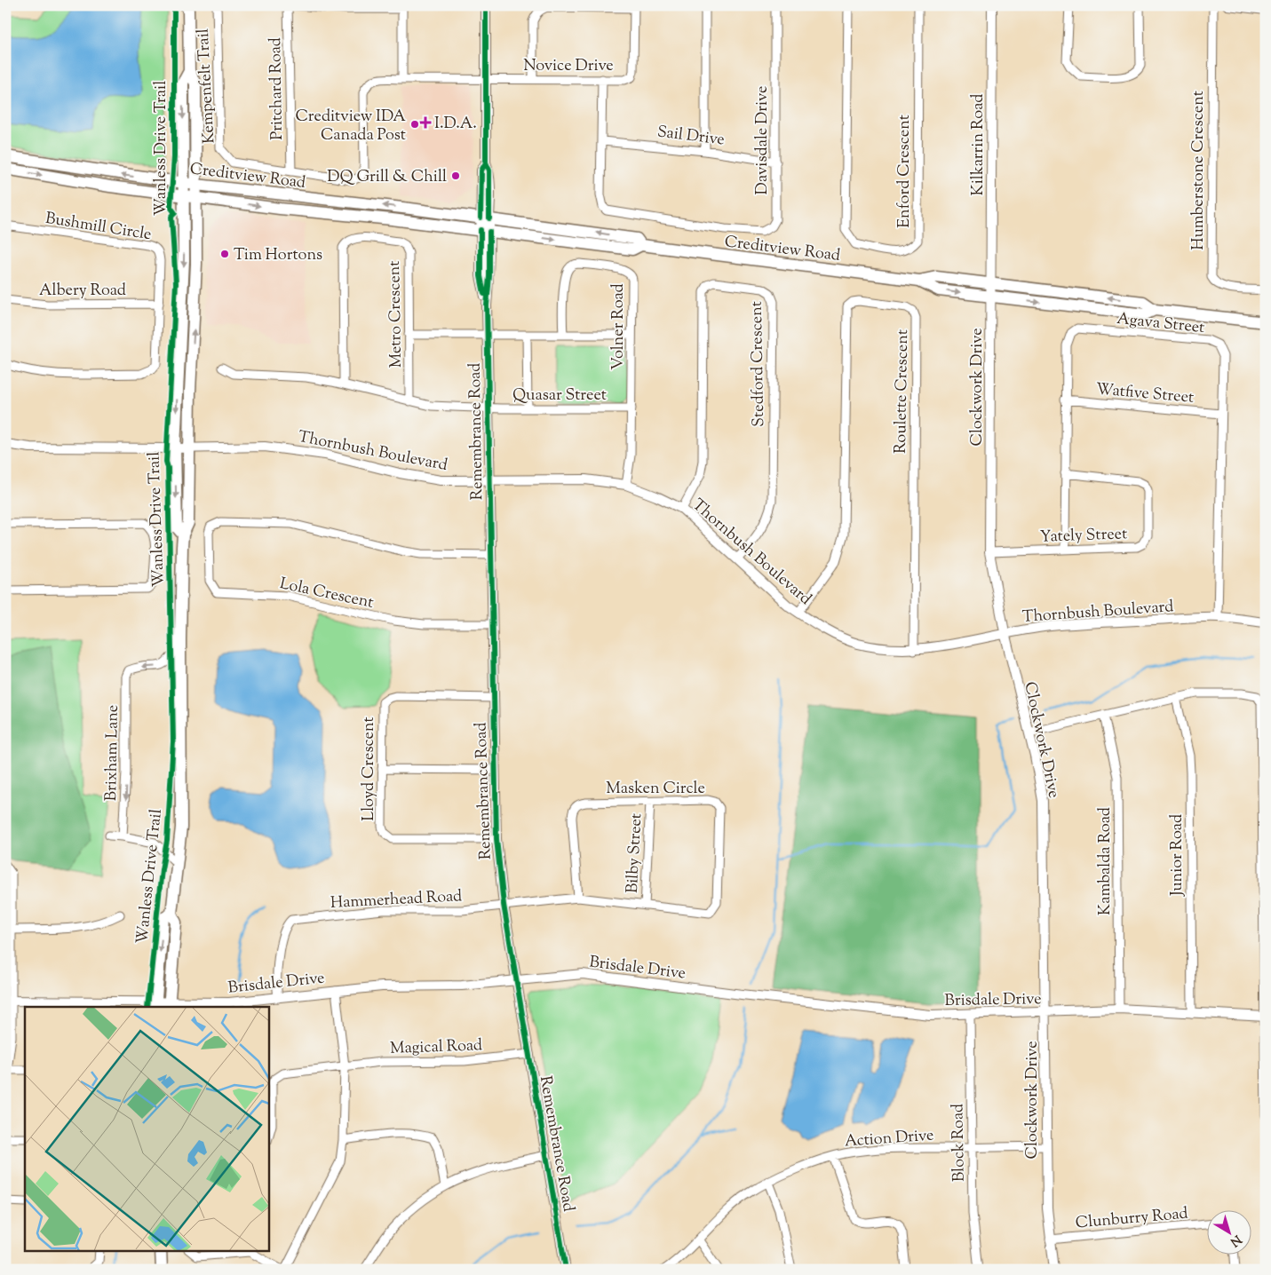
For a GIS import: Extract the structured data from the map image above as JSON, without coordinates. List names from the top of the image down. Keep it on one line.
{"streets":{"main road":["Creditview Road"],"street":["Novice Drive","Kempenfelt Trail","Pritchard Road","Sail Drive","Davisdale Drive","Kilkarrin Road","Humberstone Crescent","Enford Crescent","Bushmill Circle","Albery Road","Metro Crescent","Agava Street","Volner Road","Stedford Crescent","Clockwork Drive","Roulette Crescent","Watfive Street","Quasar Street","Remembrance Road","Thornbush Boulevard","Yately Street","Lola Crescent","Brixham Lane","Lloyd Crescent","Masken Circle","Bilby Street","Junior Road","Kambalda Road","Hammerhead Road","Brisdale Drive","Magical Road","Action Drive","Block Road","Clunburry Road"],"cycle path":["Wanless Drive Trail"]},"crossings":[["Novice Drive","Kempenfelt Trail"],["Novice Drive","Remembrance Road"],["Kempenfelt Trail","Pritchard Road"],["Kempenfelt Trail","Remembrance Road"],["Sail Drive","Davisdale Drive"],["Kilkarrin Road","Creditview Road"],["Kilkarrin Road","Clockwork Drive"],["Creditview Road","Clockwork Drive"],["Creditview Road","Remembrance Road"],["Bushmill Circle","Albery Road"],["Metro Crescent","Quasar Street"],["Agava Street","Watfive Street"],["Agava Street","Thornbush Boulevard"],["Agava Street","Yately Street"],["Volner Road","Quasar Street"],["Volner Road","Thornbush Boulevard"],["Stedford Crescent","Thornbush Boulevard"],["Clockwork Drive","Thornbush Boulevard"],["Clockwork Drive","Yately Street"],["Clockwork Drive","Brisdale Drive"],["Clockwork Drive","Action Drive"],["Clockwork Drive","Clunburry Road"],["Roulette Crescent","Thornbush Boulevard"],["Quasar Street","Remembrance Road"],["Remembrance Road","Thornbush Boulevard"],["Remembrance Road","Lola Crescent"],["Remembrance Road","Lloyd Crescent"],["Remembrance Road","Masken Circle"],["Remembrance Road","Hammerhead Road"],["Remembrance Road","Brisdale Drive"],["Remembrance Road","Magical Road"],["Masken Circle","Bilby Street"],["Masken Circle","Hammerhead Road"],["Junior Road","Brisdale Drive"],["Kambalda Road","Brisdale Drive"],["Hammerhead Road","Brisdale Drive"],["Brisdale Drive","Block Road"],["Action Drive","Block Road"]],"one_way":["Brixham Lane"],"places":{"health":["I.D.A."],"other":["Creditview IDA Canada Post","DQ Grill & Chill","Tim Hortons"]},"north":"bottom right"}
